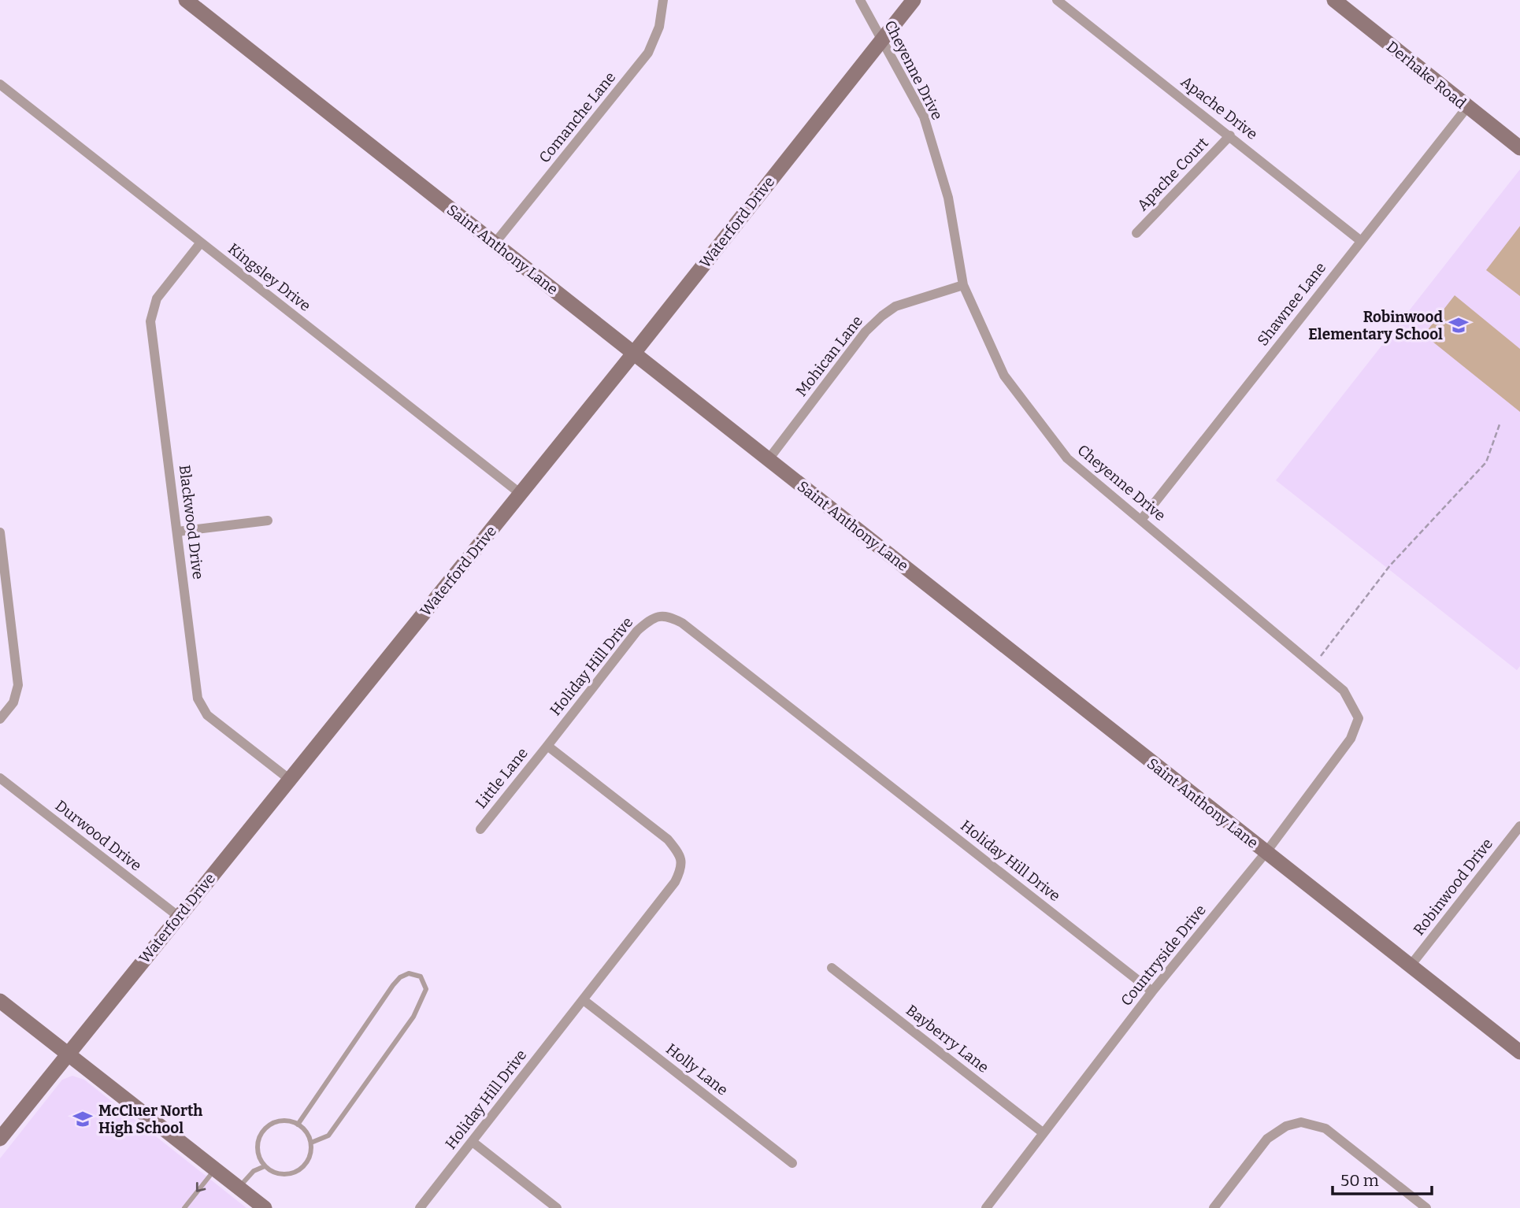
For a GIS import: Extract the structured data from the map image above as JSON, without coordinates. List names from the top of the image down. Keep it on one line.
{"streets":{"street":["Cheyenne Drive","Derhake Road","Apache Drive","Comanche Lane","Apache Court","Waterford Drive","Saint Anthony Lane","Kingsley Drive","Shawnee Lane","Mohican Lane","Blackwood Drive","Holiday Hill Drive","Little Lane","Durwood Drive","Robinwood Drive","Countryside Drive","Bayberry Lane","Holly Lane"]},"crossings":[["Cheyenne Drive","Waterford Drive"],["Cheyenne Drive","Shawnee Lane"],["Cheyenne Drive","Mohican Lane"],["Cheyenne Drive","Countryside Drive"],["Derhake Road","Shawnee Lane"],["Apache Drive","Apache Court"],["Apache Drive","Shawnee Lane"],["Comanche Lane","Saint Anthony Lane"],["Waterford Drive","Saint Anthony Lane"],["Waterford Drive","Kingsley Drive"],["Waterford Drive","Blackwood Drive"],["Waterford Drive","Durwood Drive"],["Saint Anthony Lane","Mohican Lane"],["Saint Anthony Lane","Robinwood Drive"],["Saint Anthony Lane","Countryside Drive"],["Kingsley Drive","Blackwood Drive"],["Holiday Hill Drive","Little Lane"],["Holiday Hill Drive","Countryside Drive"],["Holiday Hill Drive","Holly Lane"],["Countryside Drive","Bayberry Lane"]],"places":{"school or university":["Robinwood Elementary School","McCluer North High School"]},"scale_bar":"50 m"}
